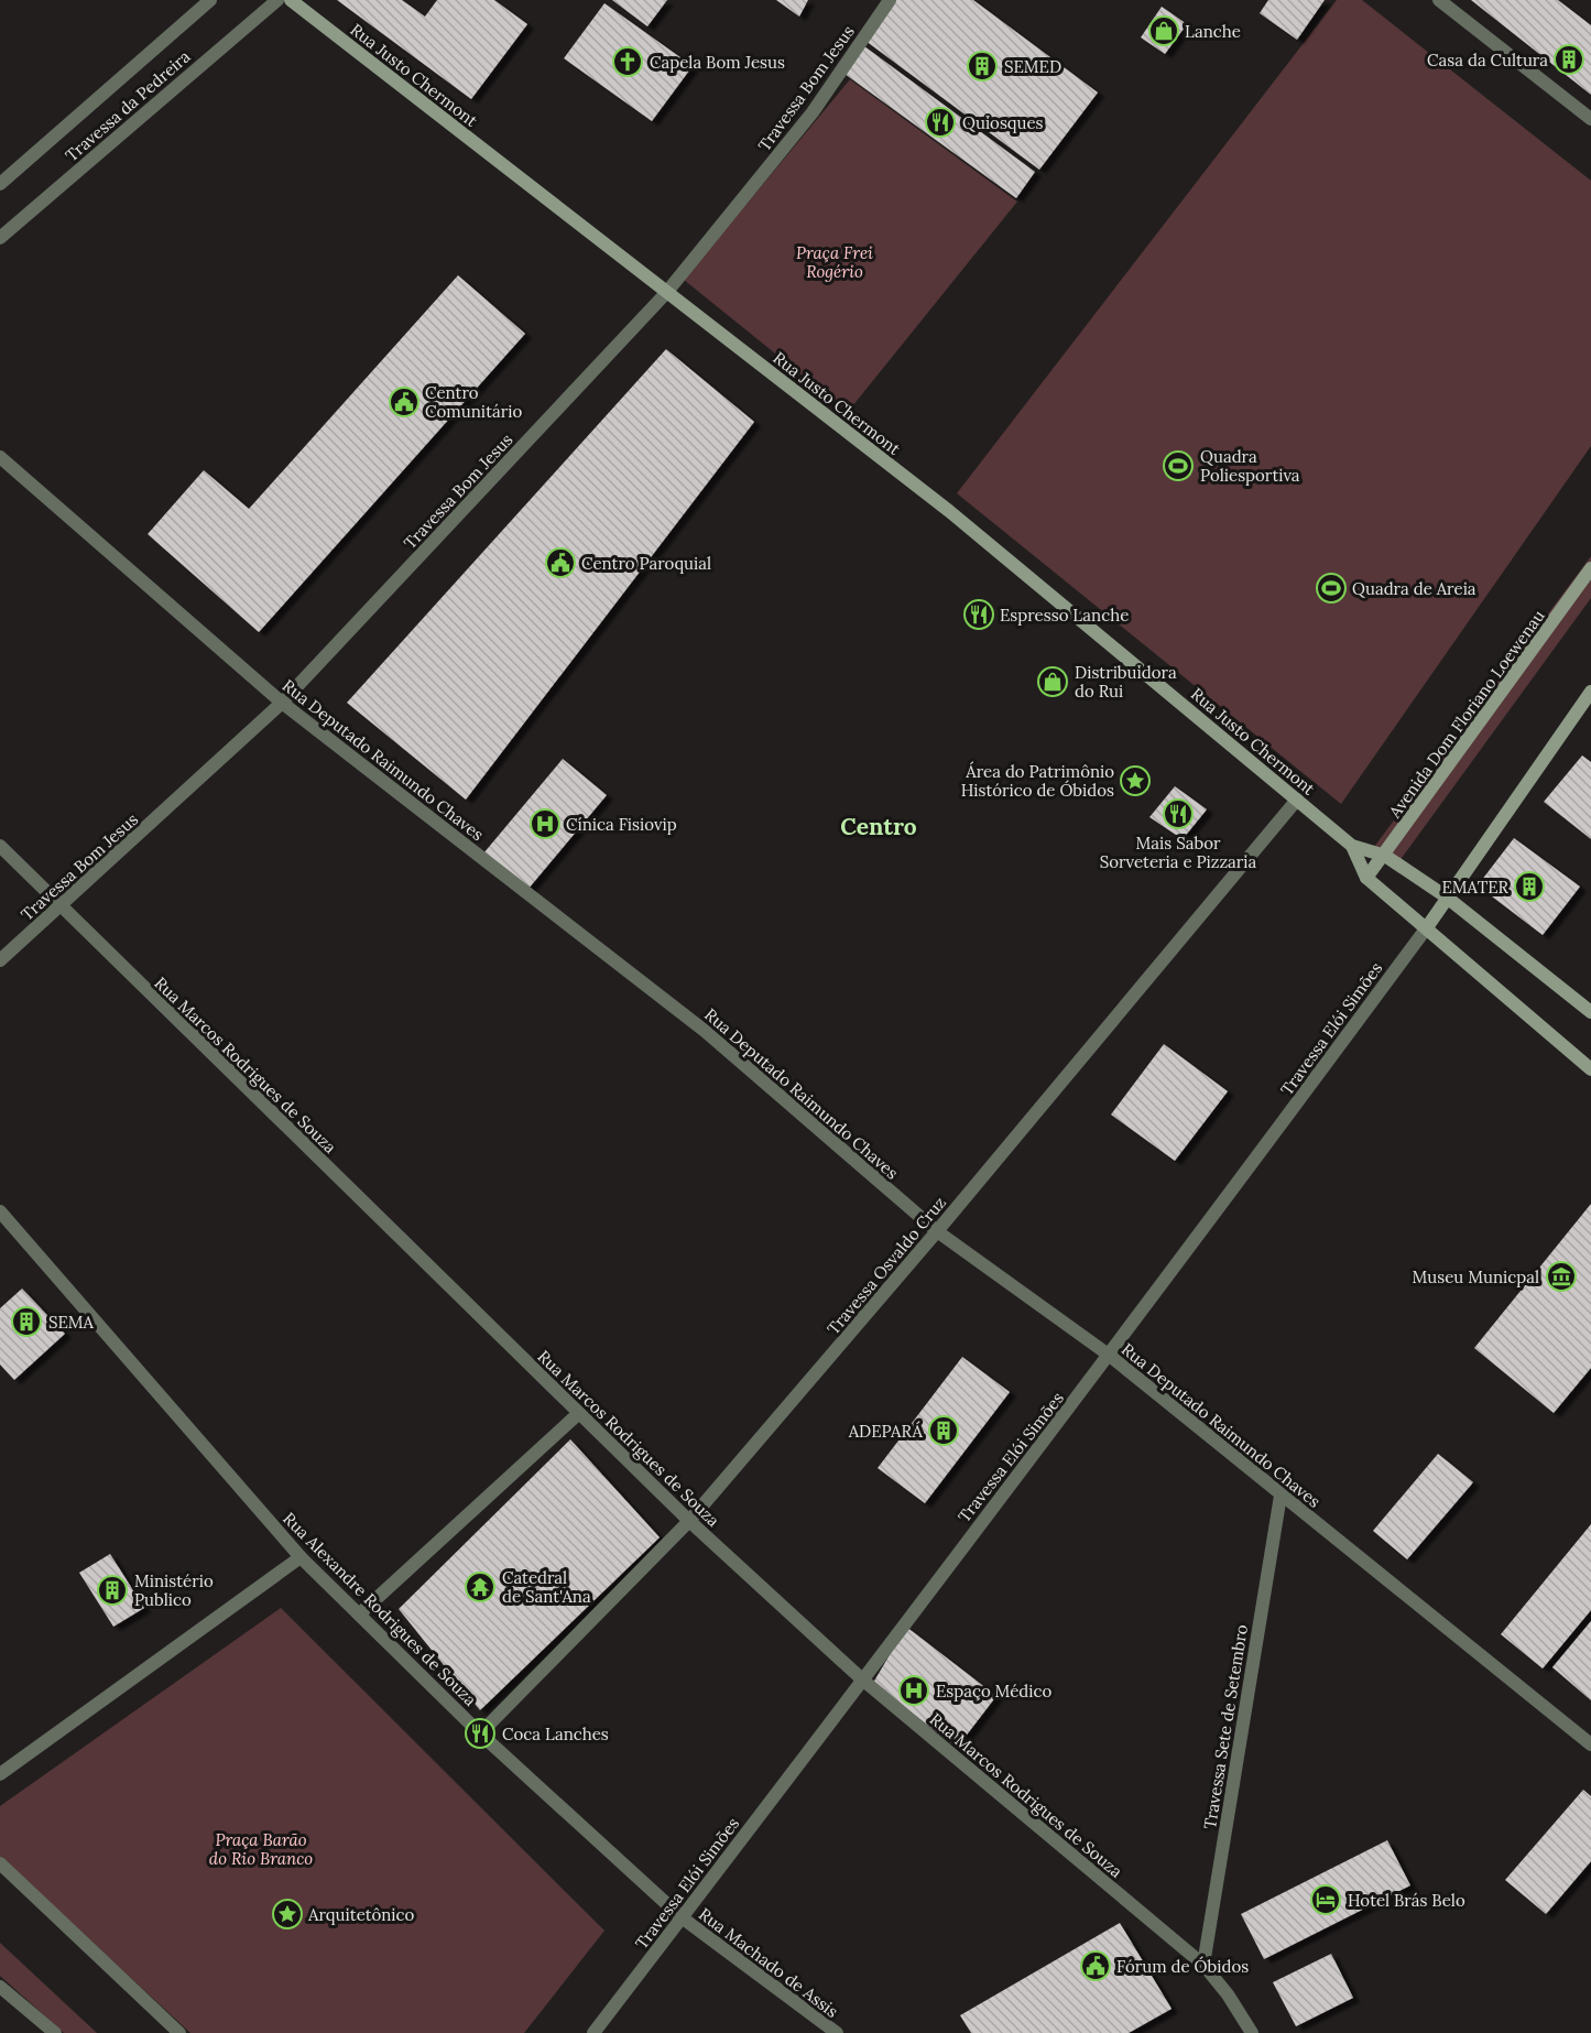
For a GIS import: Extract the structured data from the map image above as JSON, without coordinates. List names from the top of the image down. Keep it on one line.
{"streets":{"street":["Rua Justo Chermont","Travessa Bom Jesus","Travessa da Pedreira","Avenida Dom Floriano Loewenau","Rua Deputado Raimundo Chaves","Travessa Elói Simões","Rua Marcos Rodrigues de Souza","Travessa Osvaldo Cruz","Rua Alexandre Rodrigues de Souza","Travessa Sete de Setembro","Rua Machado de Assis"]},"crossings":[["Rua Justo Chermont","Travessa Bom Jesus"],["Rua Justo Chermont","Avenida Dom Floriano Loewenau"],["Rua Justo Chermont","Travessa Elói Simões"],["Rua Justo Chermont","Travessa Osvaldo Cruz"],["Travessa Bom Jesus","Rua Deputado Raimundo Chaves"],["Travessa Bom Jesus","Rua Marcos Rodrigues de Souza"],["Rua Deputado Raimundo Chaves","Travessa Elói Simões"],["Rua Deputado Raimundo Chaves","Travessa Osvaldo Cruz"],["Rua Deputado Raimundo Chaves","Travessa Sete de Setembro"],["Travessa Elói Simões","Rua Marcos Rodrigues de Souza"],["Travessa Elói Simões","Rua Alexandre Rodrigues de Souza"],["Travessa Elói Simões","Rua Machado de Assis"],["Rua Marcos Rodrigues de Souza","Travessa Osvaldo Cruz"],["Rua Marcos Rodrigues de Souza","Travessa Sete de Setembro"],["Travessa Osvaldo Cruz","Rua Alexandre Rodrigues de Souza"],["Rua Alexandre Rodrigues de Souza","Rua Machado de Assis"]],"districts":["Centro"],"parks":["Praça Frei Rogério","Praça Barão do Rio Branco"],"places":{"shop":["Lanche","Distribuidora do Rui"],"building":["Casa da Cultura","SEMED","EMATER","SEMA","ADEPARÁ","Ministério Publico"],"church":["Capela Bom Jesus"],"restaurant":["Quiosques","Espresso Lanche","Mais Sabor Sorveteria e Pizzaria","Coca Lanches"],"public building":["Centro Comunitário","Centro Paroquial","Fórum de Óbidos"],"sports":["Quadra Poliesportiva","Quadra de Areia"],"place":["Área do Patrimônio Histórico de Óbidos","Arquitetônico"],"hospital":["Cínica Fisiovip","Espaço Médico"],"museum":["Museu Municpal"],"temple":["Catedral de Sant'Ana"],"hotel":["Hotel Brás Belo"]}}
